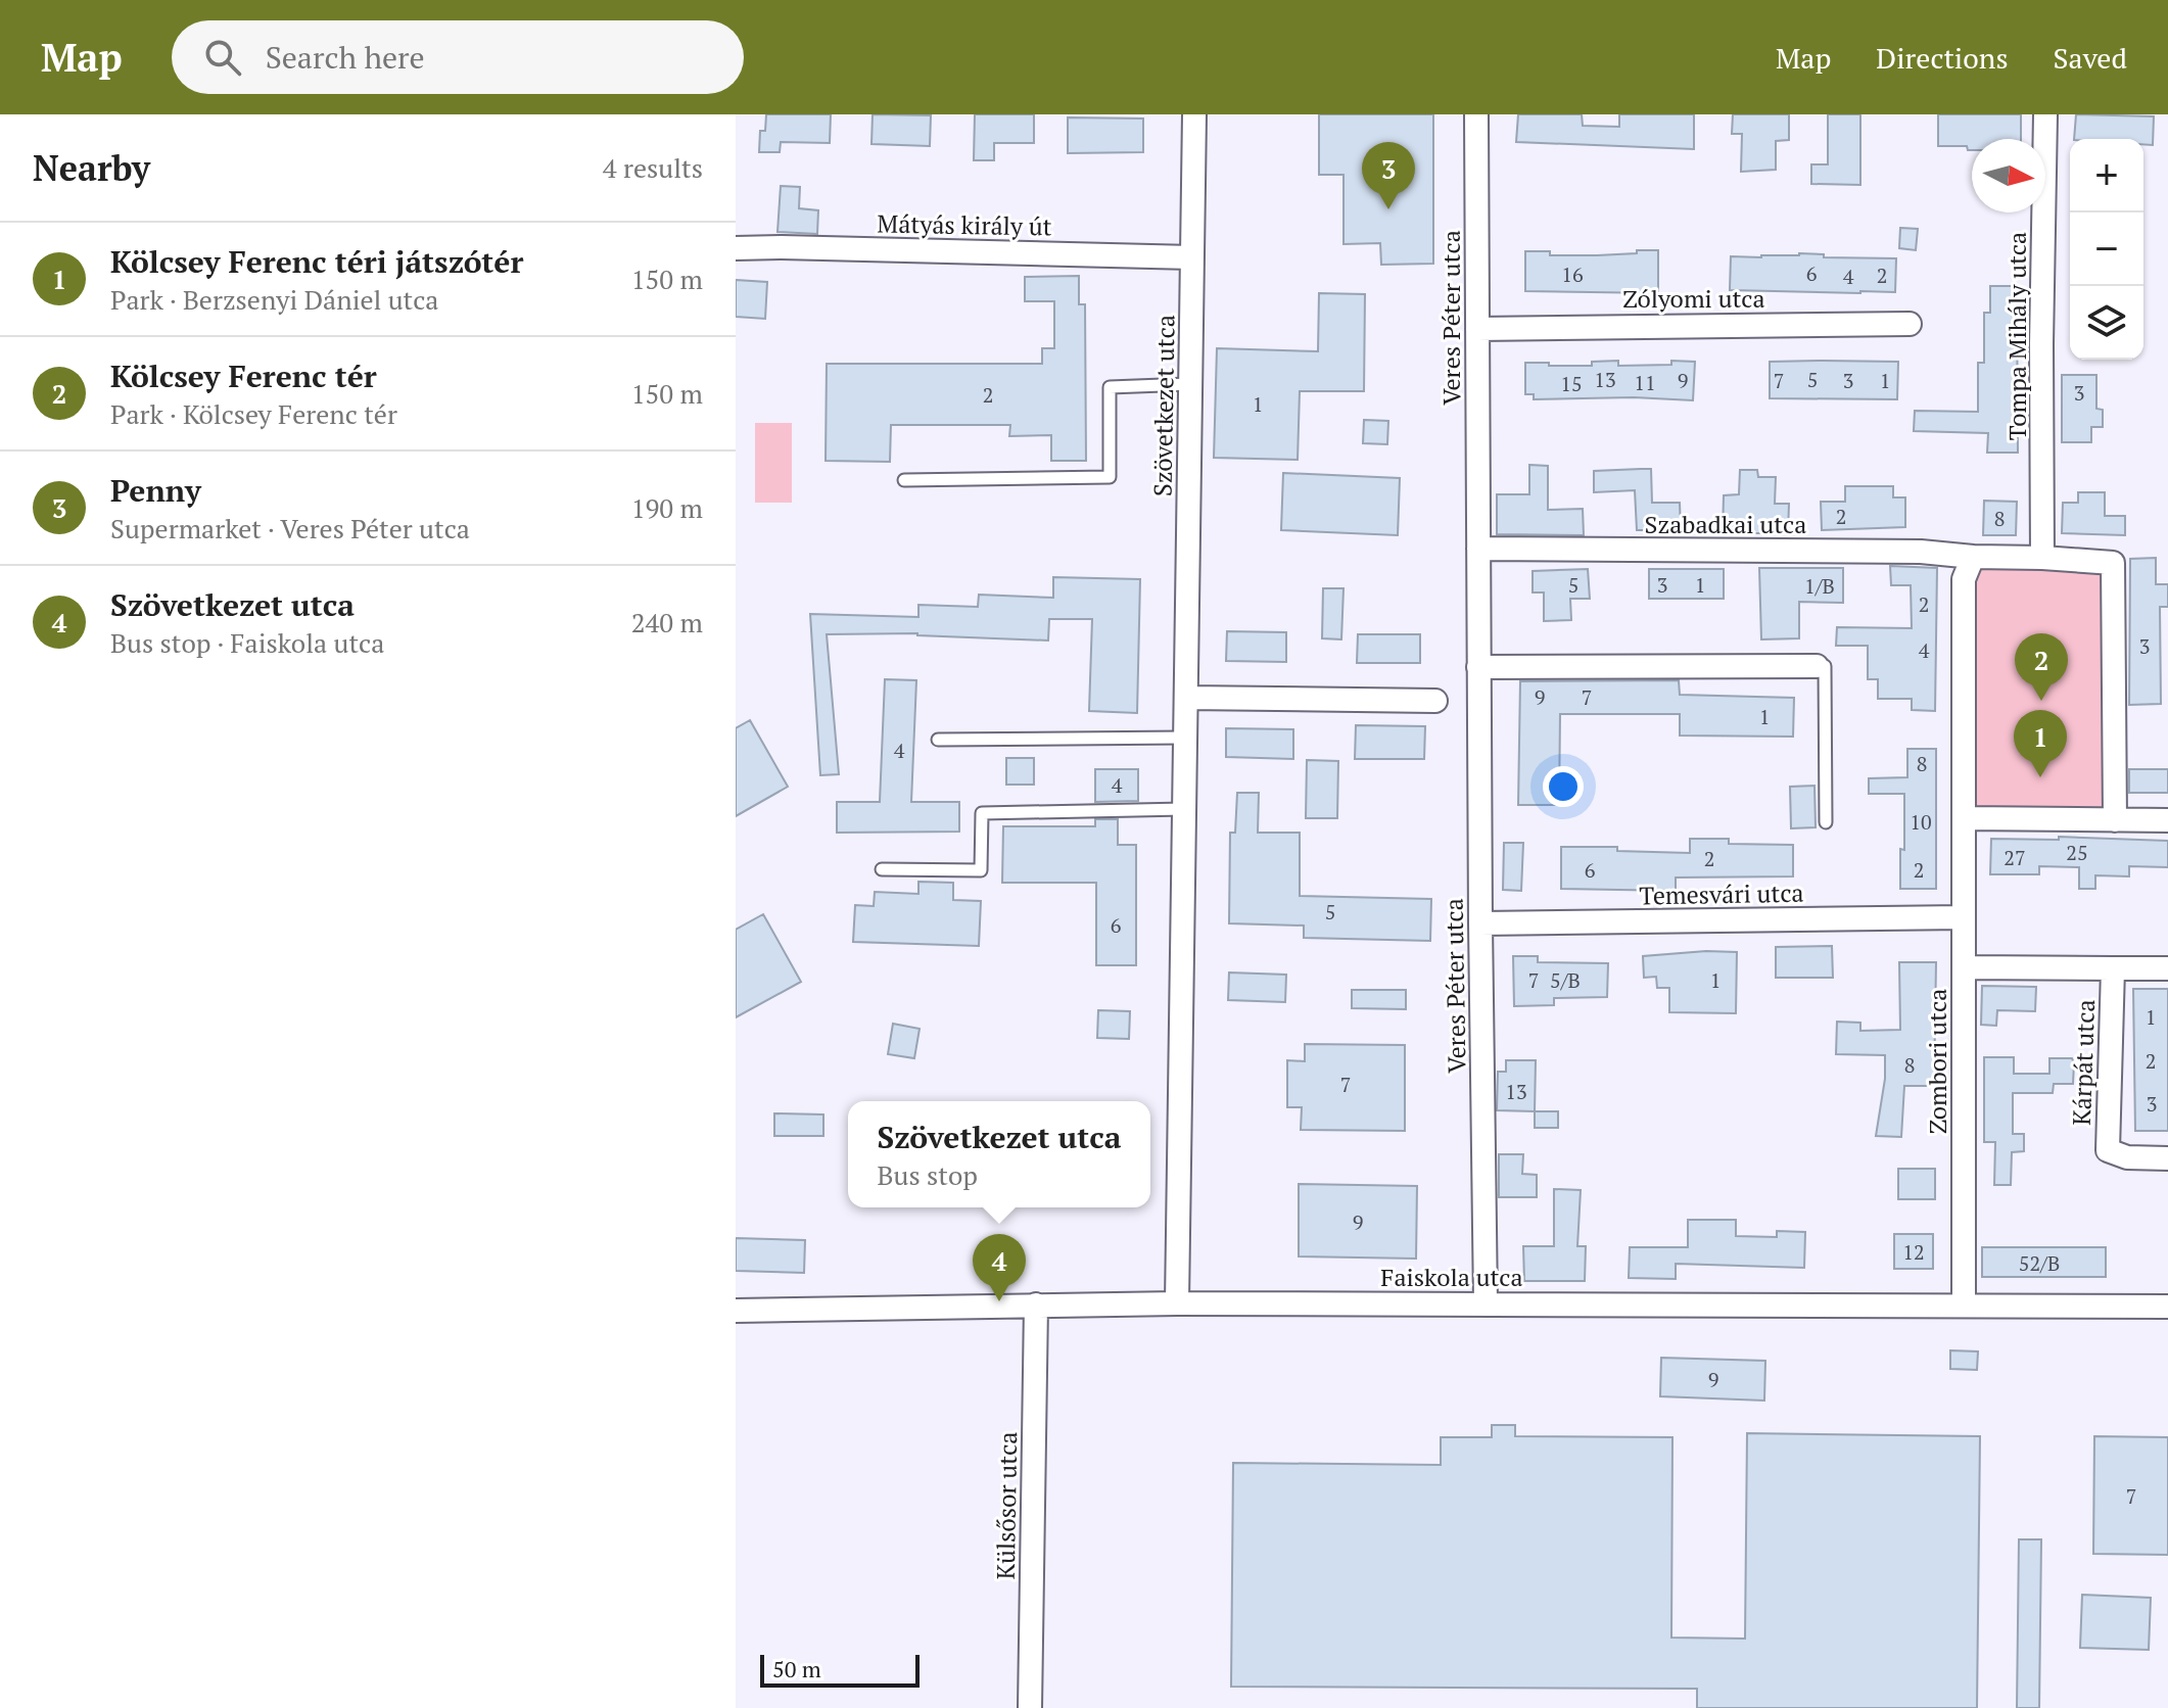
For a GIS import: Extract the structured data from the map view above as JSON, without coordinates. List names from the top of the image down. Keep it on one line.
{"streets":{"street":["Mátyás király út","Zólyomi utca","Veres Péter utca","Tompa Mihály utca","Szövetkezet utca","Szabadkai utca","Temesvári utca","Zombori utca","Kárpát utca","Faiskola utca","Külsősor utca"]},"crossings":[["Mátyás király út","Szövetkezet utca"],["Zólyomi utca","Veres Péter utca"],["Veres Péter utca","Szabadkai utca"],["Veres Péter utca","Temesvári utca"],["Veres Péter utca","Faiskola utca"],["Tompa Mihály utca","Szabadkai utca"],["Szövetkezet utca","Faiskola utca"],["Szabadkai utca","Zombori utca"],["Temesvári utca","Zombori utca"],["Zombori utca","Faiskola utca"],["Faiskola utca","Külsősor utca"]],"house_numbers":["6","16","2","4","13","5","9","7","3","1","11","15","3","2","1","2","8","5","3","1","1/B","2","3","4","9","7","1","4","8","4","10","25","27","2","6","2","5","6","7","5/B","1","1","2","8","7","13","3","9","12","52/B","9","7"],"scale_bar":"50 m","north":"right","page":{"header":"Map","search":"Search here","nav":["Map","Directions","Saved"],"heading":["Nearby","4 results"],"map_buttons":["+","−"],"pins":["3","2","1","4"],"list":[{"mark":"1","name":"Kölcsey Ferenc téri játszótér","note":"Park · Berzsenyi Dániel utca","value":"150 m"},{"mark":"2","name":"Kölcsey Ferenc tér","note":"Park · Kölcsey Ferenc tér","value":"150 m"},{"mark":"3","name":"Penny","note":"Supermarket · Veres Péter utca","value":"190 m"},{"mark":"4","name":"Szövetkezet utca","note":"Bus stop · Faiskola utca","value":"240 m"}],"popup":["Szövetkezet utca","Bus stop"],"scale":"50 m"}}
